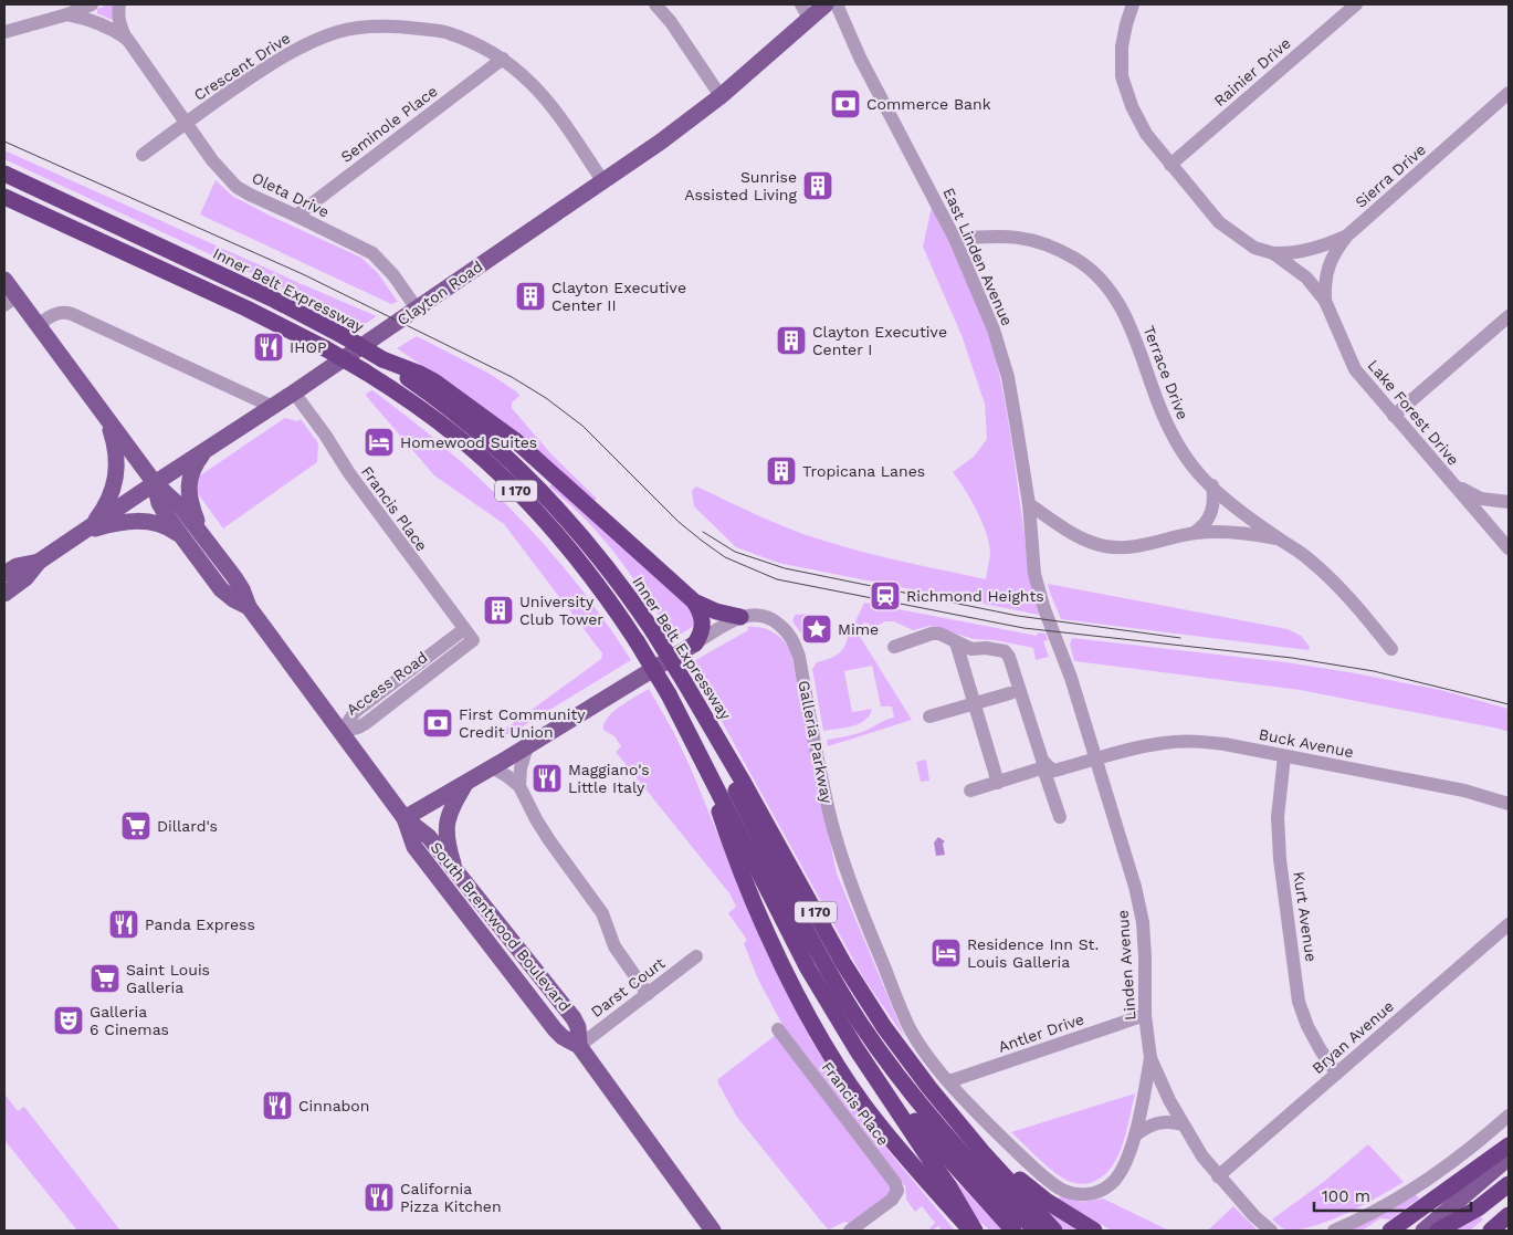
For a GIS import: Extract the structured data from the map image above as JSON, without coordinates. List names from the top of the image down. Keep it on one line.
{"streets":{"highway":["Inner Belt Expressway","I 170"],"main road":["Clayton Road","Galleria Parkway","South Brentwood Boulevard"],"street":["Crescent Drive","Rainier Drive","Seminole Place","Sierra Drive","Oleta Drive","East Linden Avenue","Terrace Drive","Lake Forest Drive","Francis Place","Access Road","Buck Avenue","Kurt Avenue","Linden Avenue","Darst Court","Antler Drive","Bryan Avenue"]},"crossings":[["Crescent Drive","Seminole Place"],["Crescent Drive","Oleta Drive"],["Crescent Drive","Clayton Road"],["Rainier Drive","Lake Forest Drive"],["Seminole Place","Oleta Drive"],["Sierra Drive","Lake Forest Drive"],["Oleta Drive","Clayton Road"],["East Linden Avenue","Terrace Drive"],["East Linden Avenue","Linden Avenue"],["Clayton Road","Francis Place"],["Clayton Road","South Brentwood Boulevard"],["Francis Place","Access Road"],["Access Road","South Brentwood Boulevard"],["Galleria Parkway","South Brentwood Boulevard"],["Galleria Parkway","Antler Drive"],["Buck Avenue","Kurt Avenue"],["Buck Avenue","Linden Avenue"],["Kurt Avenue","Bryan Avenue"],["South Brentwood Boulevard","Darst Court"],["Linden Avenue","Antler Drive"],["Linden Avenue","Bryan Avenue"]],"places":{"bank":["Commerce Bank","First Community Credit Union"],"building":["Sunrise Assisted Living","Clayton Executive Center II","Clayton Executive Center I","Tropicana Lanes","University Club Tower"],"restaurant":["IHOP","Maggiano's Little Italy","Panda Express","Cinnabon","California Pizza Kitchen"],"hotel":["Homewood Suites","Residence Inn St. Louis Galleria"],"station":["Richmond Heights"],"place":["Mime"],"supermarket":["Dillard's","Saint Louis Galleria"],"theatre":["Galleria 6 Cinemas"]},"scale_bar":"100 m"}
